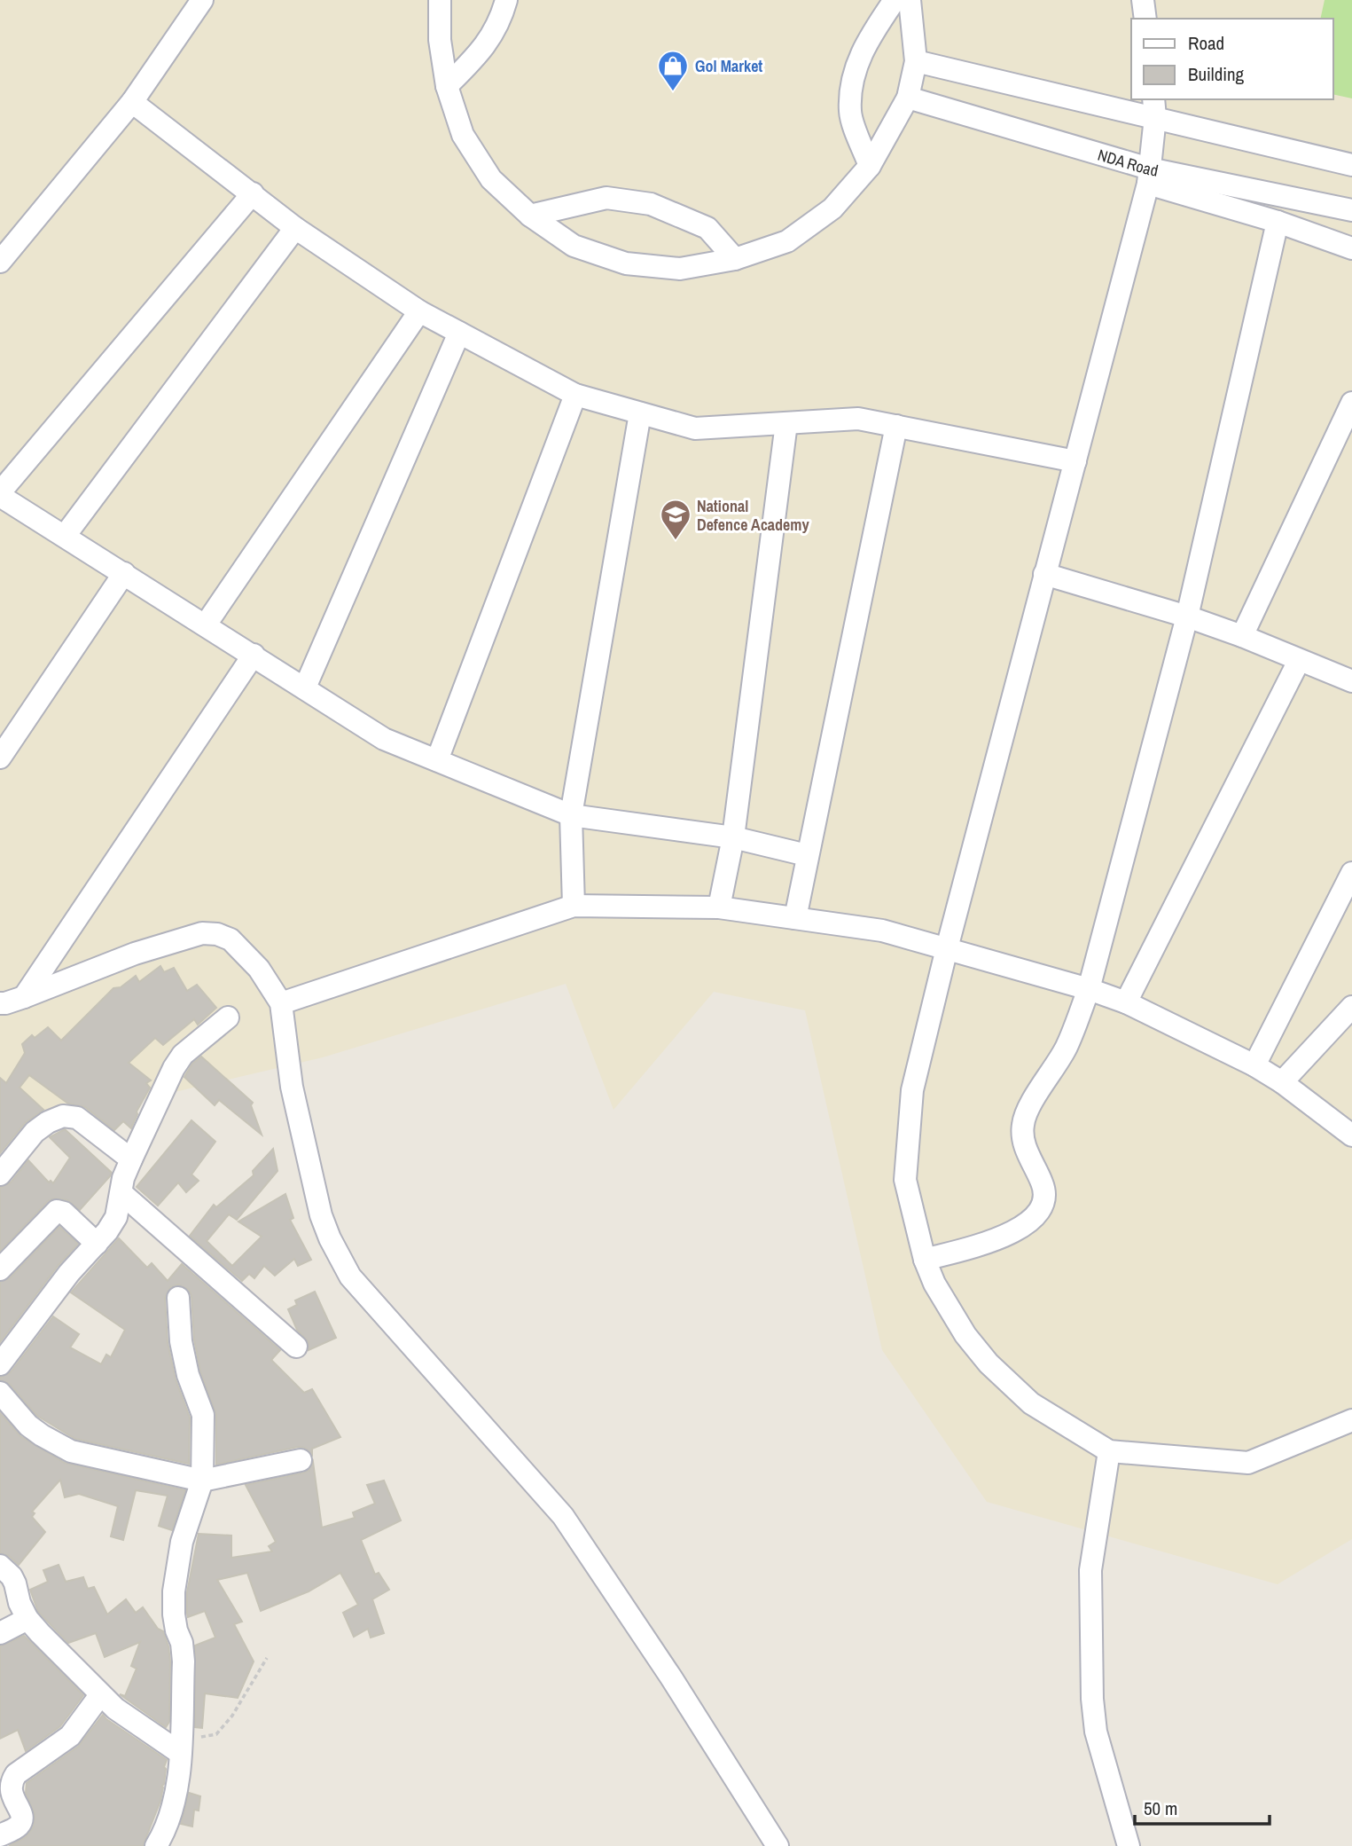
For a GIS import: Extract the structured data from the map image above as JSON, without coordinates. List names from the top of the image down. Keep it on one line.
{"streets":{"street":["NDA Road"]},"places":{"shop":["Gol Market"],"school or university":["National Defence Academy"]},"legend":["Road","Building"],"scale_bar":"50 m"}
